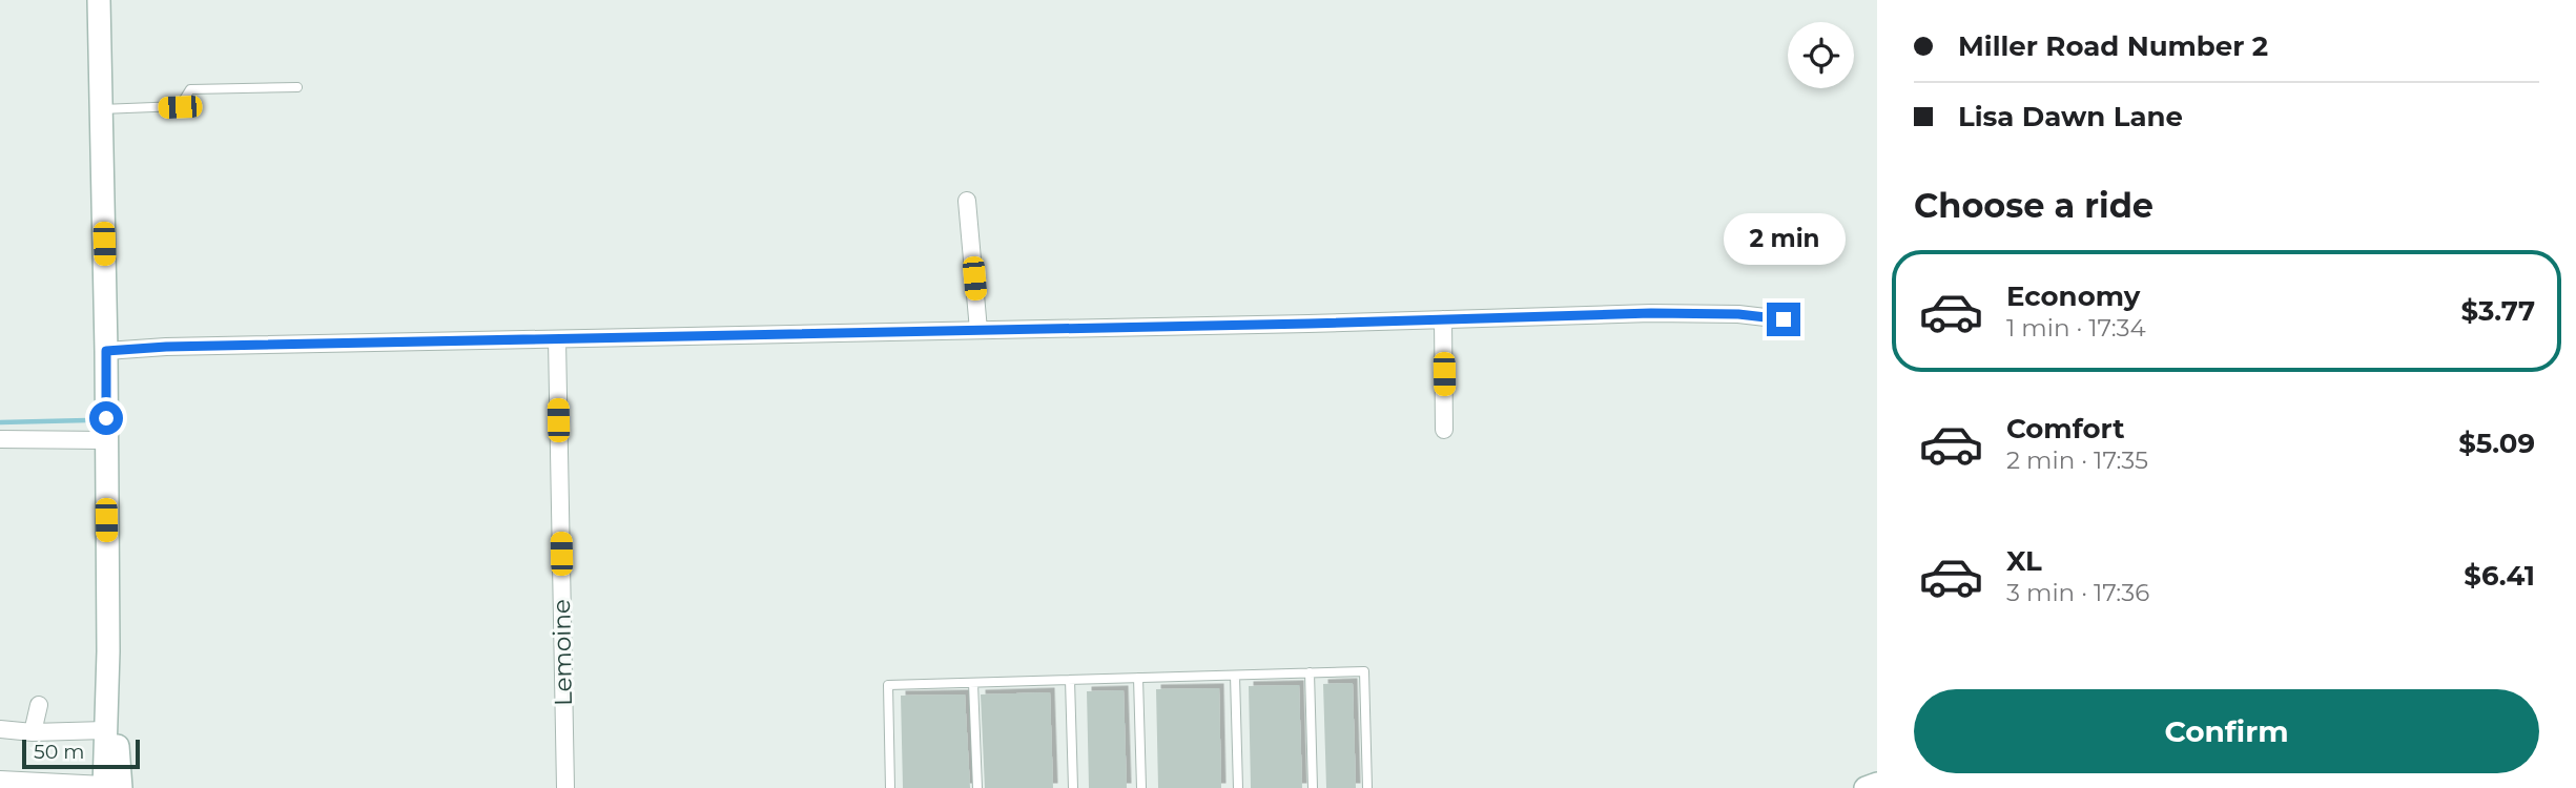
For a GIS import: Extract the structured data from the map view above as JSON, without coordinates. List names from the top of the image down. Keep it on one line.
{"streets":{"street":["Lemoine"]},"scale_bar":"50 m","page":{"banner":["Miller Road Number 2","Lisa Dawn Lane"],"heading":"Choose a ride","bubble":"2 min","list":[{"name":"Economy","note":"1 min · 17:34","value":"$3.77"},{"name":"Comfort","note":"2 min · 17:35","value":"$5.09"},{"name":"XL","note":"3 min · 17:36","value":"$6.41"}],"buttons":"Confirm","scale":"50 m"}}
